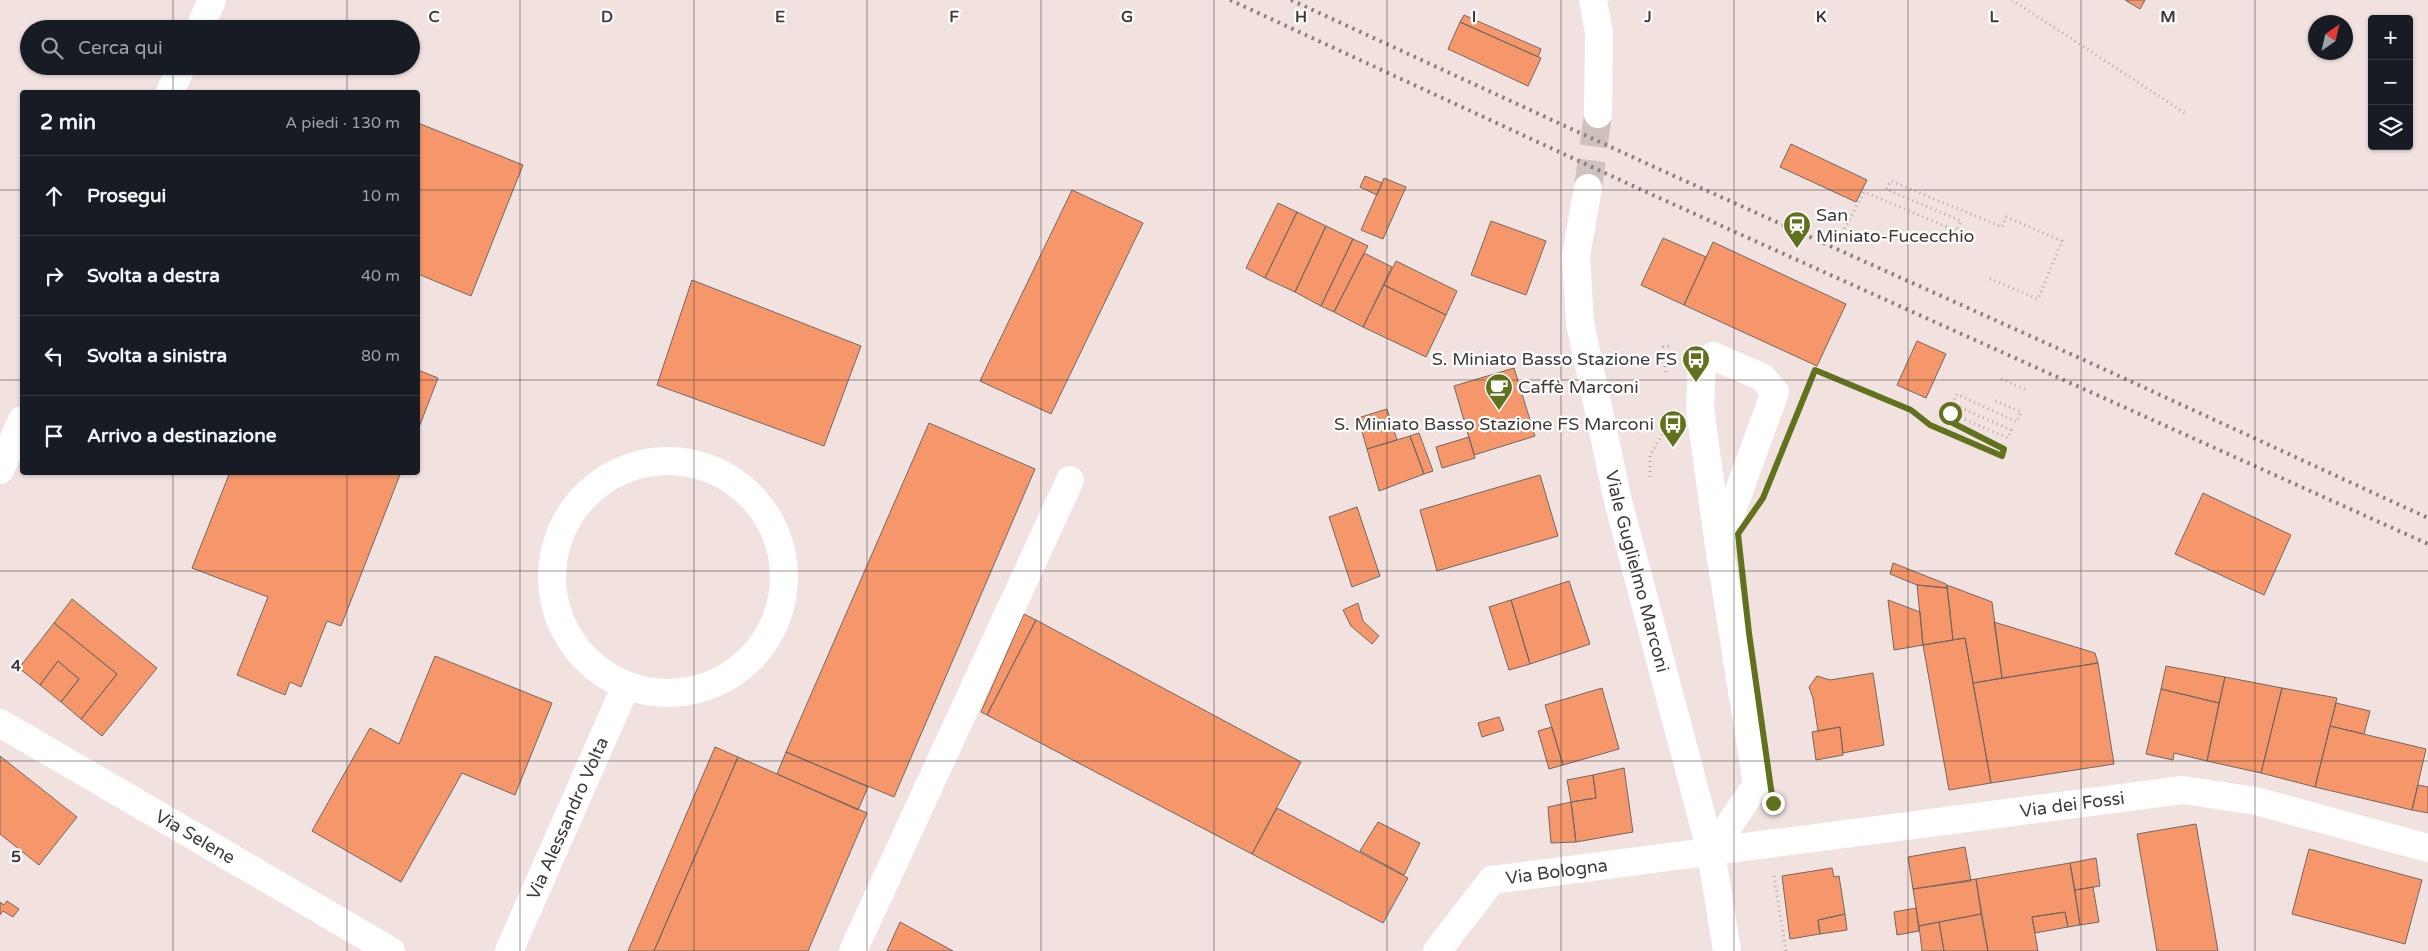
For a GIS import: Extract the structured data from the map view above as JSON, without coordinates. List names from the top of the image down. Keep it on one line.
{"streets":{"street":["Viale Guglielmo Marconi","Via dei Fossi","Via Alessandro Volta","Via Selene","Via Bologna"]},"crossings":[["Viale Guglielmo Marconi","Via dei Fossi"],["Viale Guglielmo Marconi","Via Bologna"],["Via dei Fossi","Via Bologna"]],"places":{"station":["San Miniato-Fucecchio"],"bus stop":["S. Miniato Basso Stazione FS","S. Miniato Basso Stazione FS Marconi"],"cafe":["Caffè Marconi"]},"north":"top right","page":{"map_buttons":["+","−"],"search":"Cerca qui","heading":["2 min","A piedi · 130 m"],"list":[["Prosegui","10 m"],["Svolta a destra","40 m"],["Svolta a sinistra","80 m"],"Arrivo a destinazione"]},"grid":{"columns":["C","D","E","F","G","H","I","J","K","L","M"],"rows":["4","5"]}}
